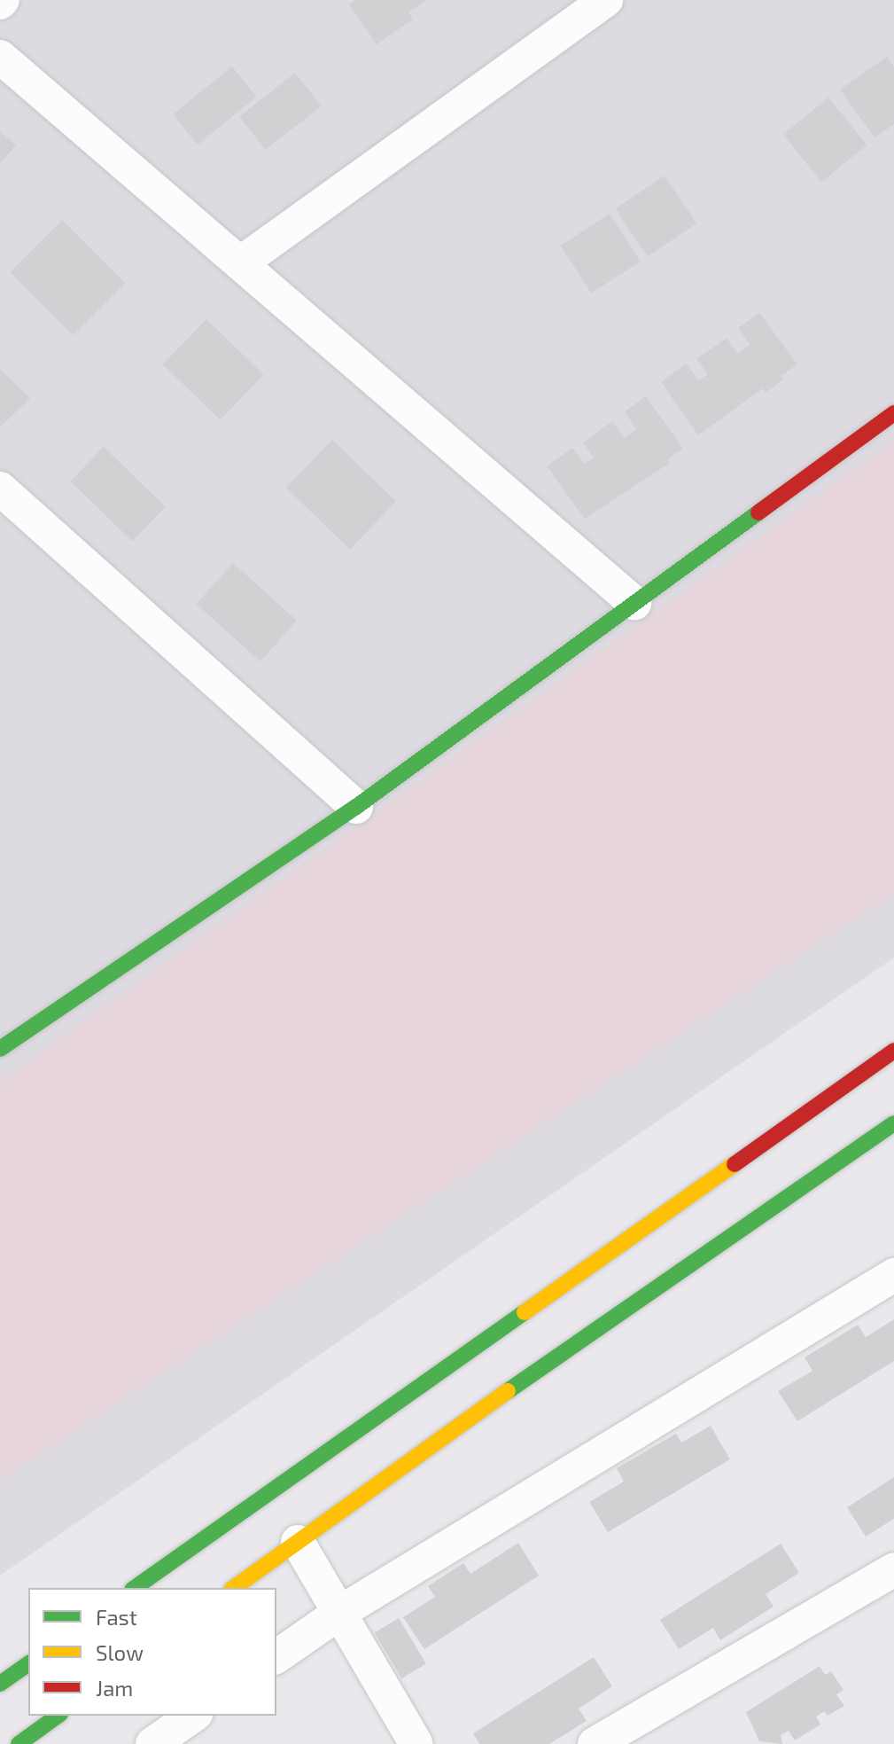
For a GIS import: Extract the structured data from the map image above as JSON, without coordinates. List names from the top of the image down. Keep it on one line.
{"legend":["Fast","Slow","Jam"]}
